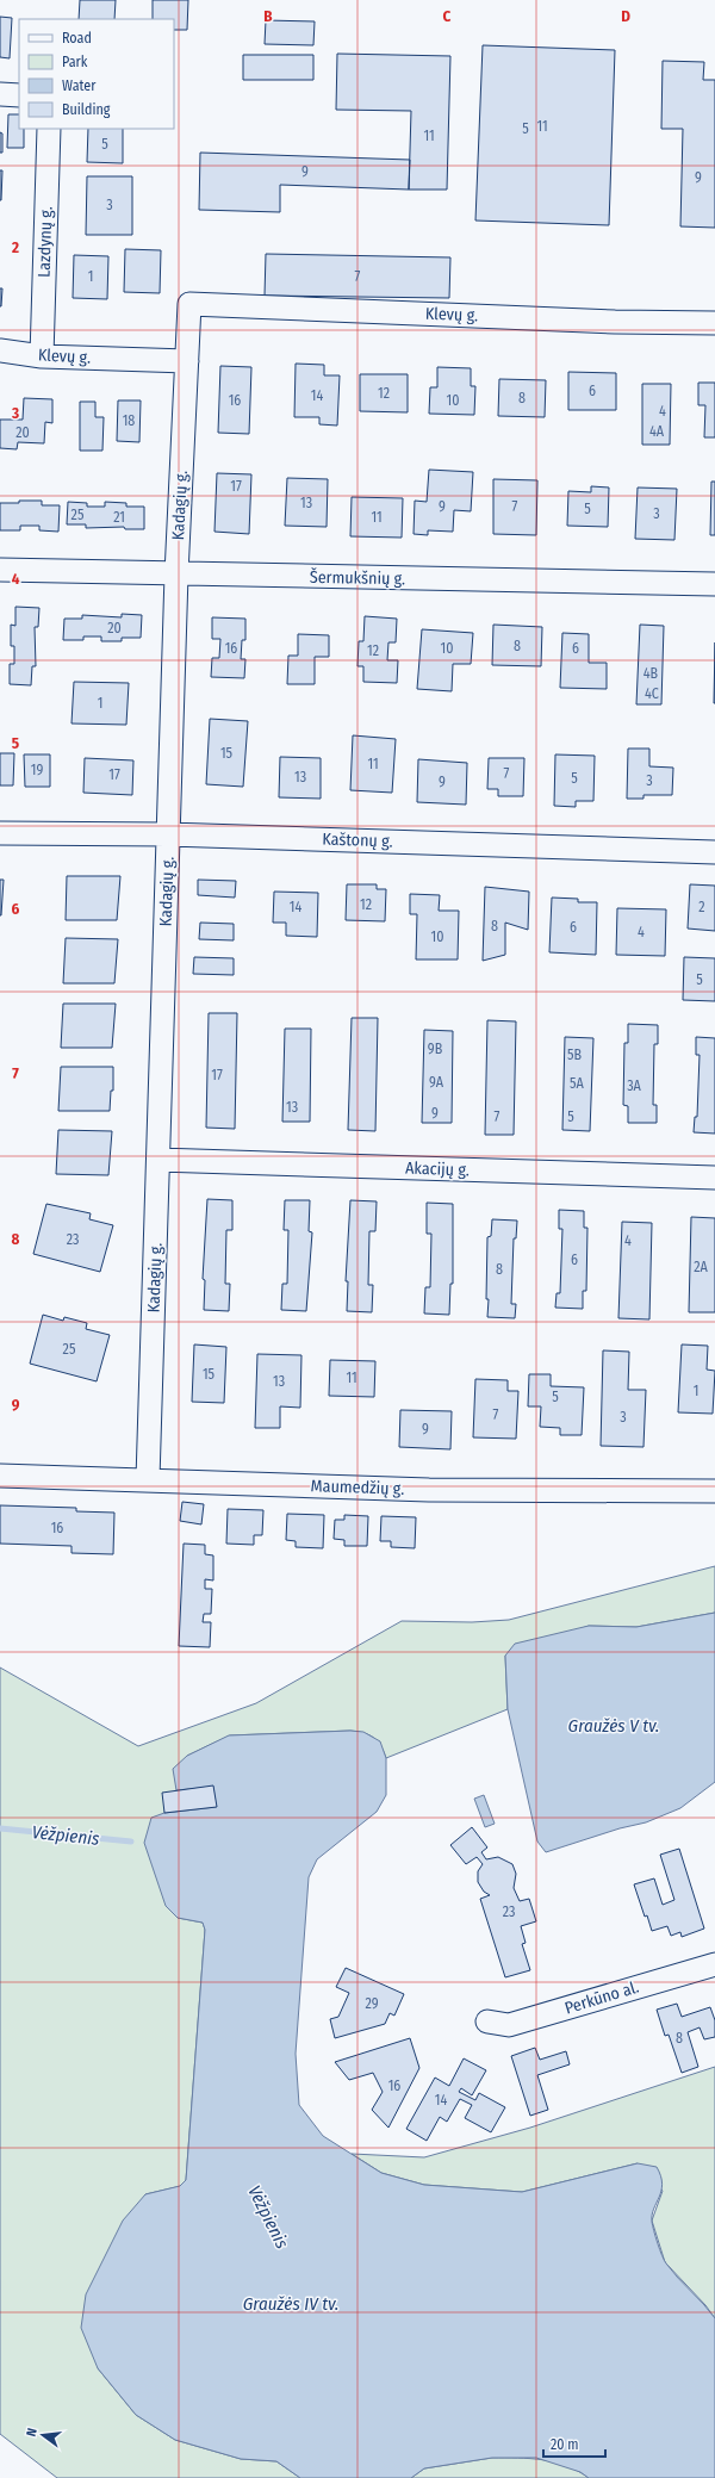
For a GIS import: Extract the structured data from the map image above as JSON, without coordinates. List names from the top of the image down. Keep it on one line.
{"streets":{"street":["Lazdynų g.","Klevų g.","Kadagių g.","Šermukšnių g.","Kaštonų g.","Akacijų g.","Maumedžių g.","Perkūno al."]},"crossings":[["Lazdynų g.","Klevų g."],["Klevų g.","Kadagių g."],["Kadagių g.","Šermukšnių g."],["Kadagių g.","Kaštonų g."],["Kadagių g.","Akacijų g."],["Kadagių g.","Maumedžių g."]],"water":["Graužės V tv.","Vėžpienis","Graužės IV tv."],"house_numbers":["11","5","11","5","9","9","3","1","7","6","12","14","8","16","10","4","18","4A","20","17","13","9","7","5","3","25","21","11","20","8","16","10","6","12","4B","4C","1","15","11","19","7","17","13","5","3","9","12","14","2","8","6","4","10","5","9B","5B","17","9A","5A","3A","13","9","7","5","23","4","6","2A","8","25","15","11","13","1","5","7","3","9","16","23","29","8","16","14"],"legend":["Road","Park","Water","Building"],"scale_bar":"20 m","north":"left","grid":{"columns":["B","C","D"],"rows":["2","3","4","5","6","7","8","9"]}}
